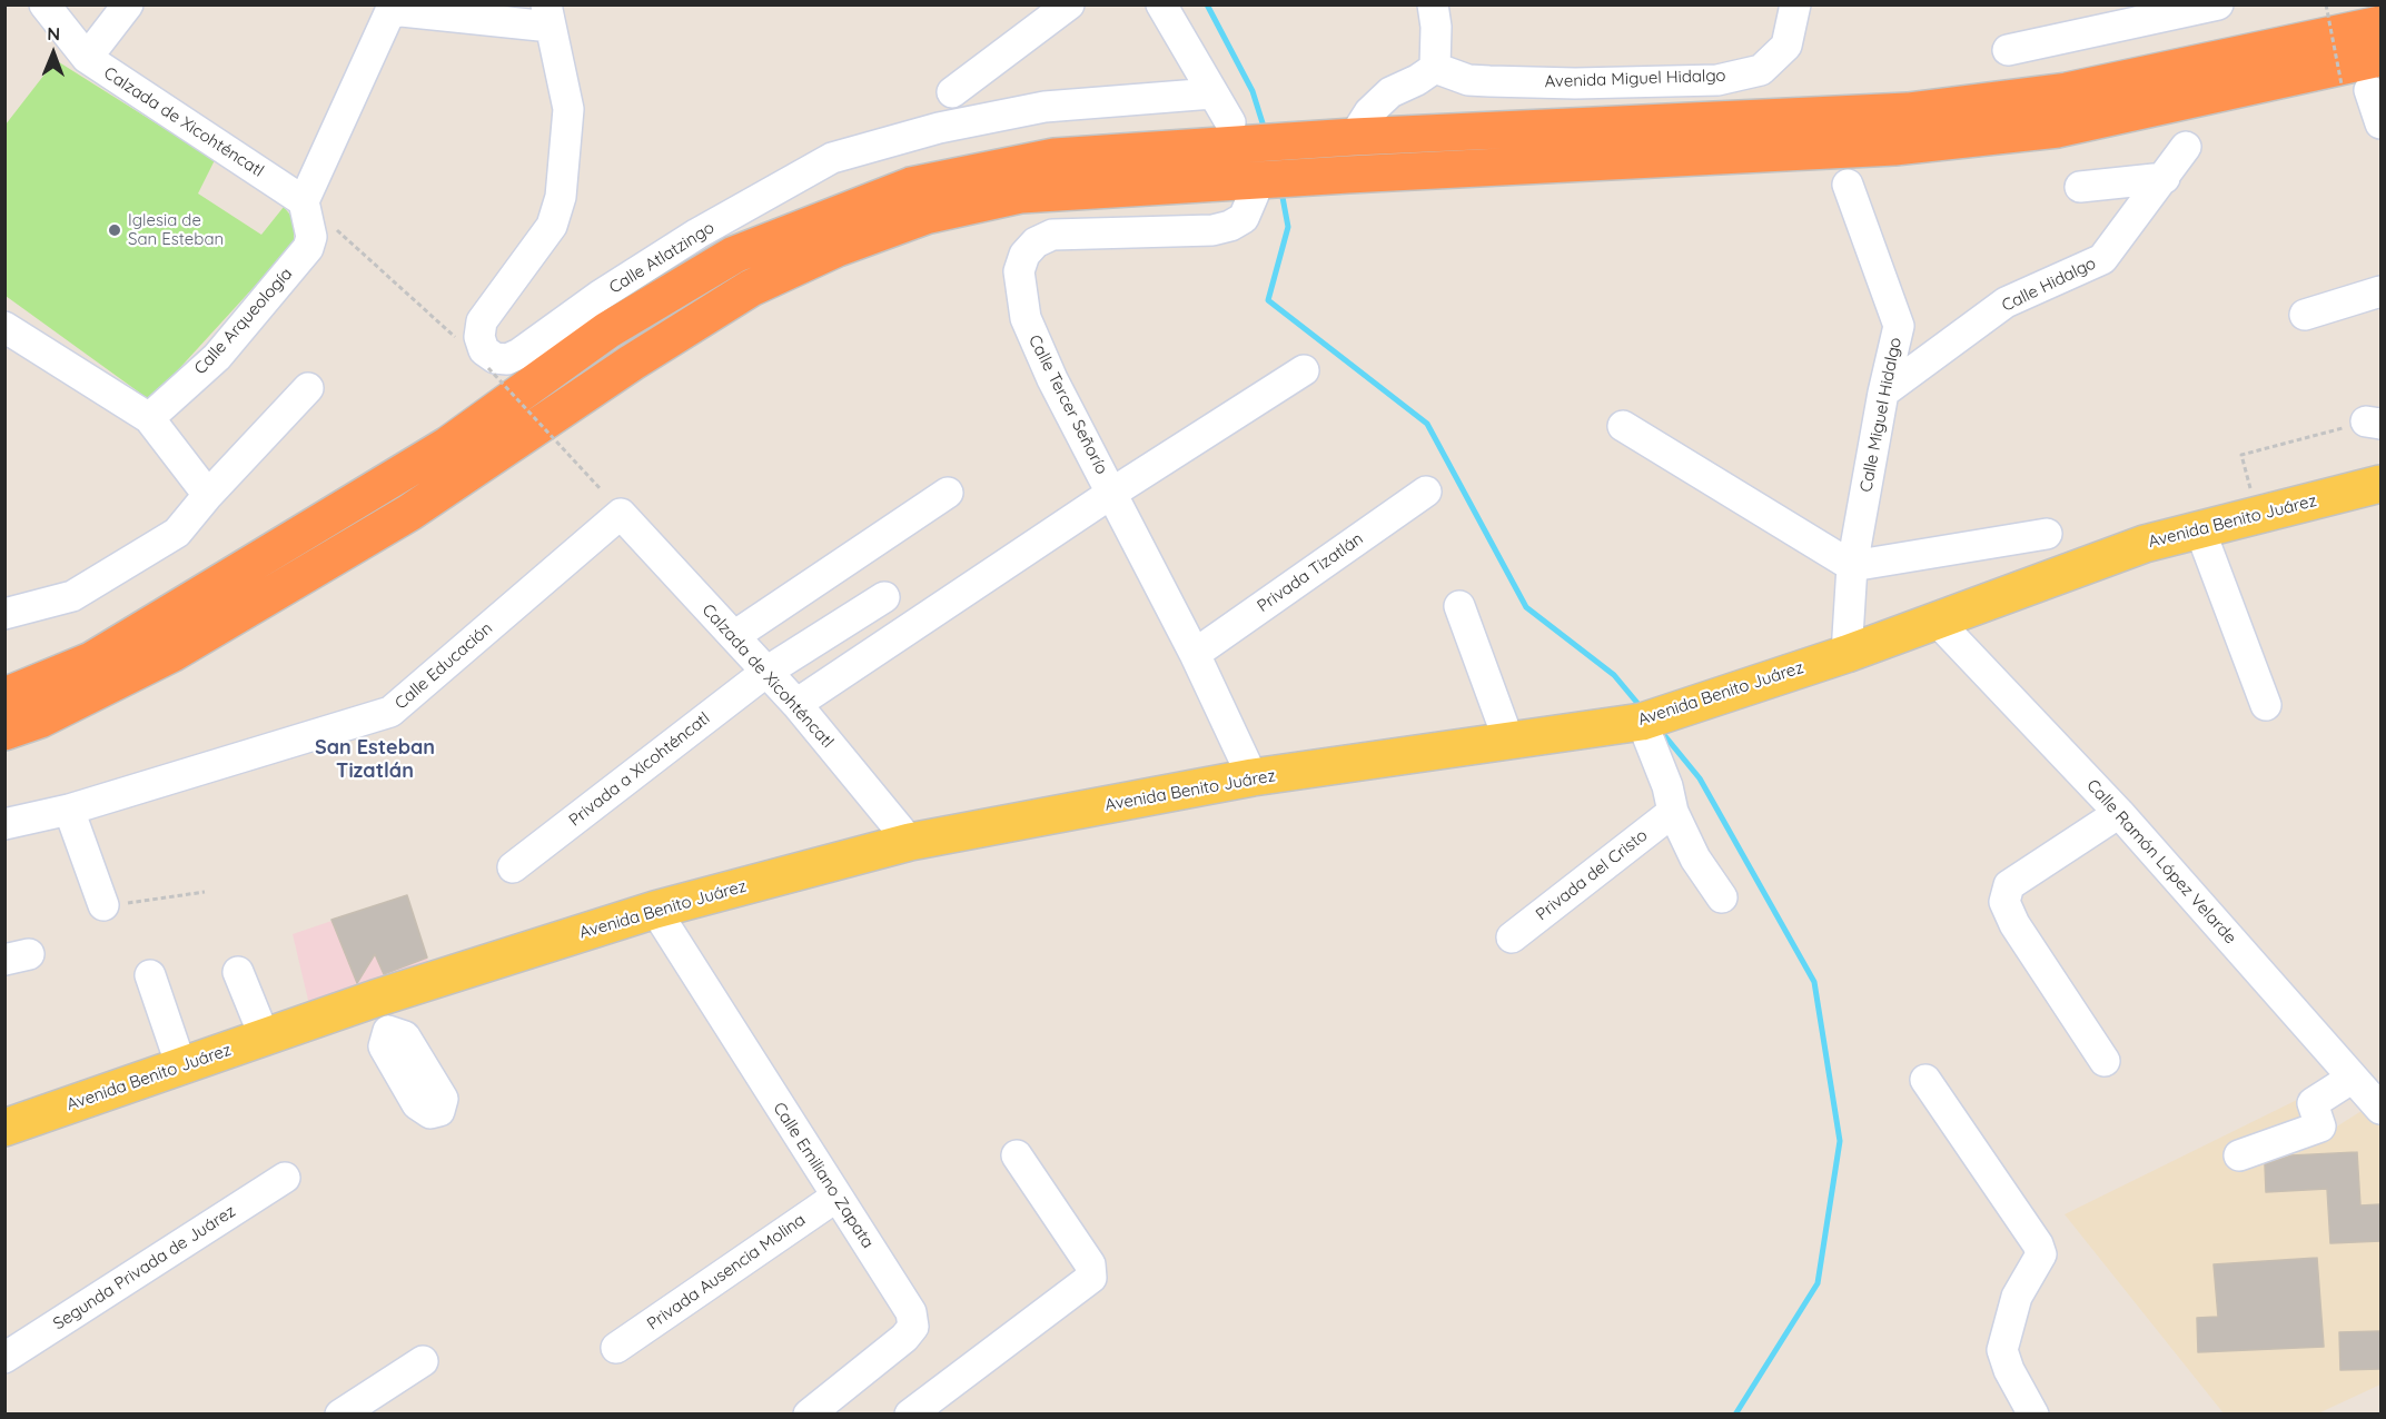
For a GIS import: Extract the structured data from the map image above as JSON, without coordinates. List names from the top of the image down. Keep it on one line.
{"streets":{"main road":["Avenida Benito Juárez"],"street":["Avenida Miguel Hidalgo","Calzada de Xicohténcatl","Calle Atlatzingo","Calle Hidalgo","Calle Arqueología","Calle Tercer Señorío","Calle Miguel Hidalgo","Privada Tizatlán","Calle Educación","Privada a Xicohténcatl","Calle Ramón López Velarde","Privada del Cristo","Calle Emiliano Zapata","Segunda Privada de Juárez","Privada Ausencia Molina"]},"crossings":[["Calzada de Xicohténcatl","Calle Arqueología"],["Calzada de Xicohténcatl","Avenida Benito Juárez"],["Calzada de Xicohténcatl","Calle Educación"],["Calzada de Xicohténcatl","Privada a Xicohténcatl"],["Calle Hidalgo","Calle Miguel Hidalgo"],["Calle Tercer Señorío","Avenida Benito Juárez"],["Calle Tercer Señorío","Privada Tizatlán"],["Calle Miguel Hidalgo","Avenida Benito Juárez"],["Avenida Benito Juárez","Calle Ramón López Velarde"],["Avenida Benito Juárez","Calle Emiliano Zapata"],["Calle Emiliano Zapata","Privada Ausencia Molina"]],"districts":["San Esteban Tizatlán"],"places":["Iglesia de San Esteban"],"north":"top"}
